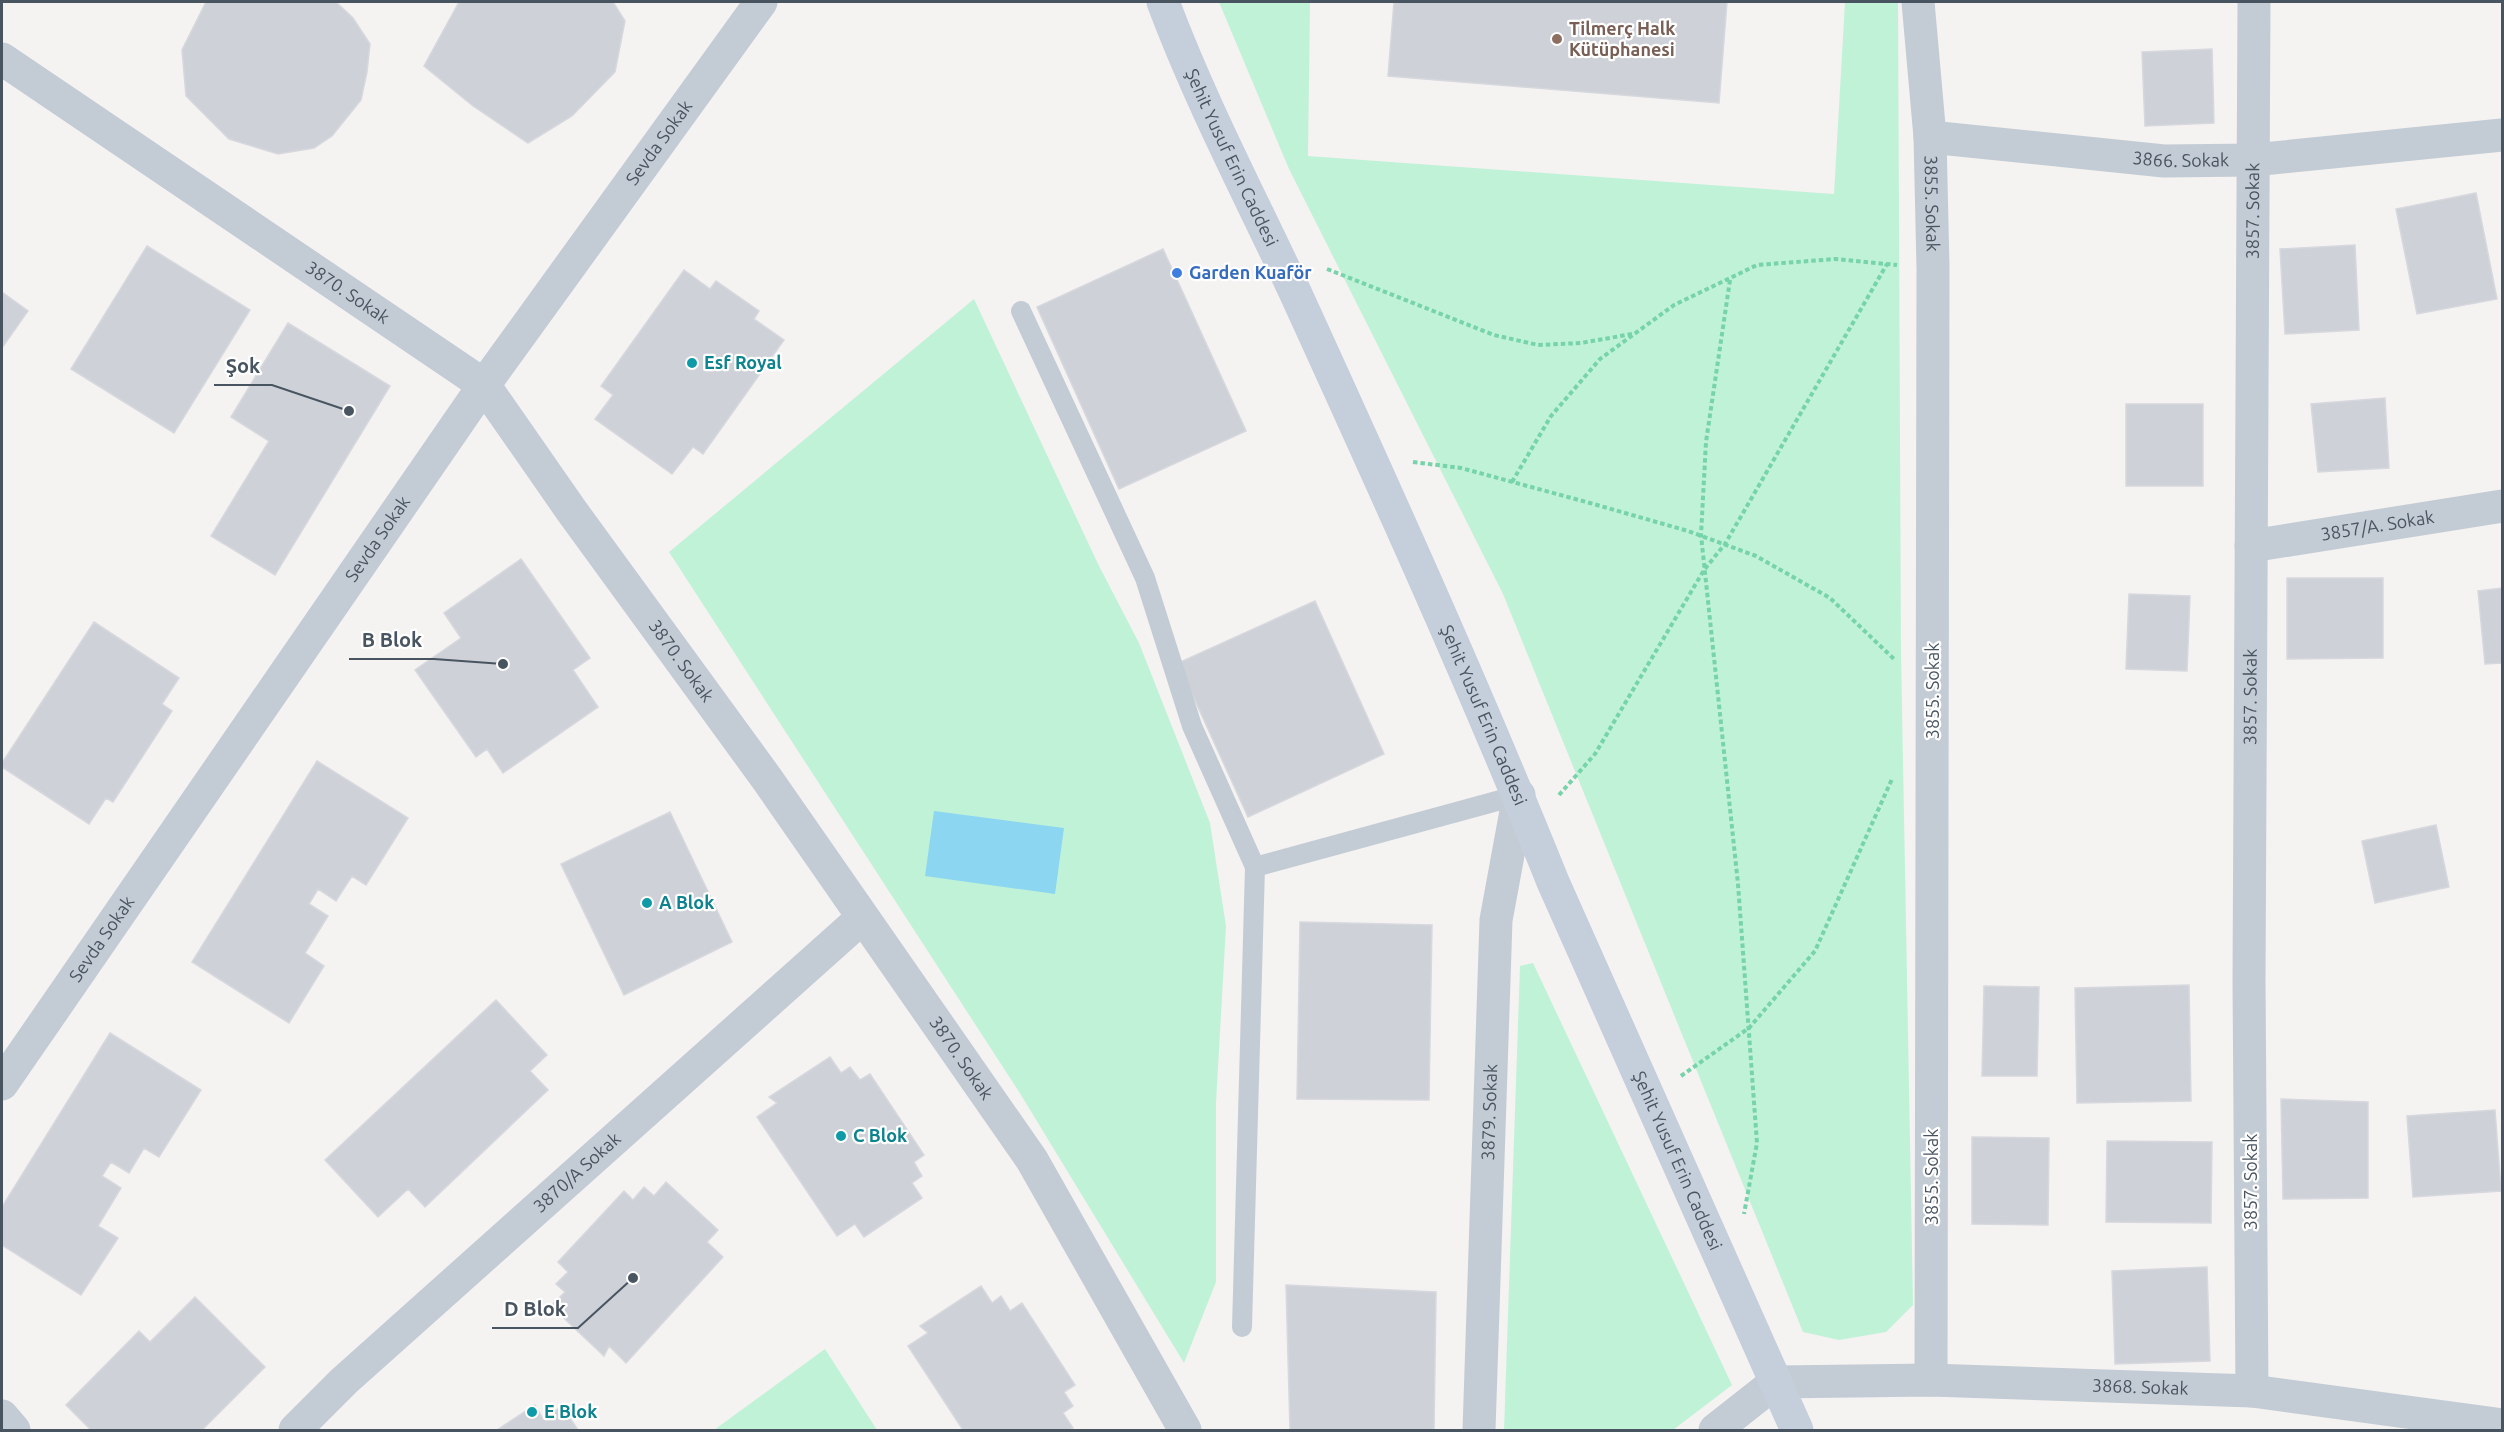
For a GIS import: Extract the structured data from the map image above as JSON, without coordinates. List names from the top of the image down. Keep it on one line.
{"streets":{"street":["Sevda Sokak","Şehit Yusuf Erin Caddesi","3866. Sokak","3855. Sokak","3857. Sokak","3870. Sokak","3857/A. Sokak","3879. Sokak","3870/A Sokak","3868. Sokak"]},"crossings":[["Sevda Sokak","3870. Sokak"],["Şehit Yusuf Erin Caddesi","3879. Sokak"],["Şehit Yusuf Erin Caddesi","3868. Sokak"],["3866. Sokak","3855. Sokak"],["3866. Sokak","3857. Sokak"],["3855. Sokak","3868. Sokak"],["3857. Sokak","3857/A. Sokak"],["3857. Sokak","3868. Sokak"],["3870. Sokak","3870/A Sokak"]],"places":["Tilmerç Halk Kütüphanesi","Garden Kuaför","Esf Royal","Şok","B Blok","A Blok","C Blok","D Blok","E Blok"]}
